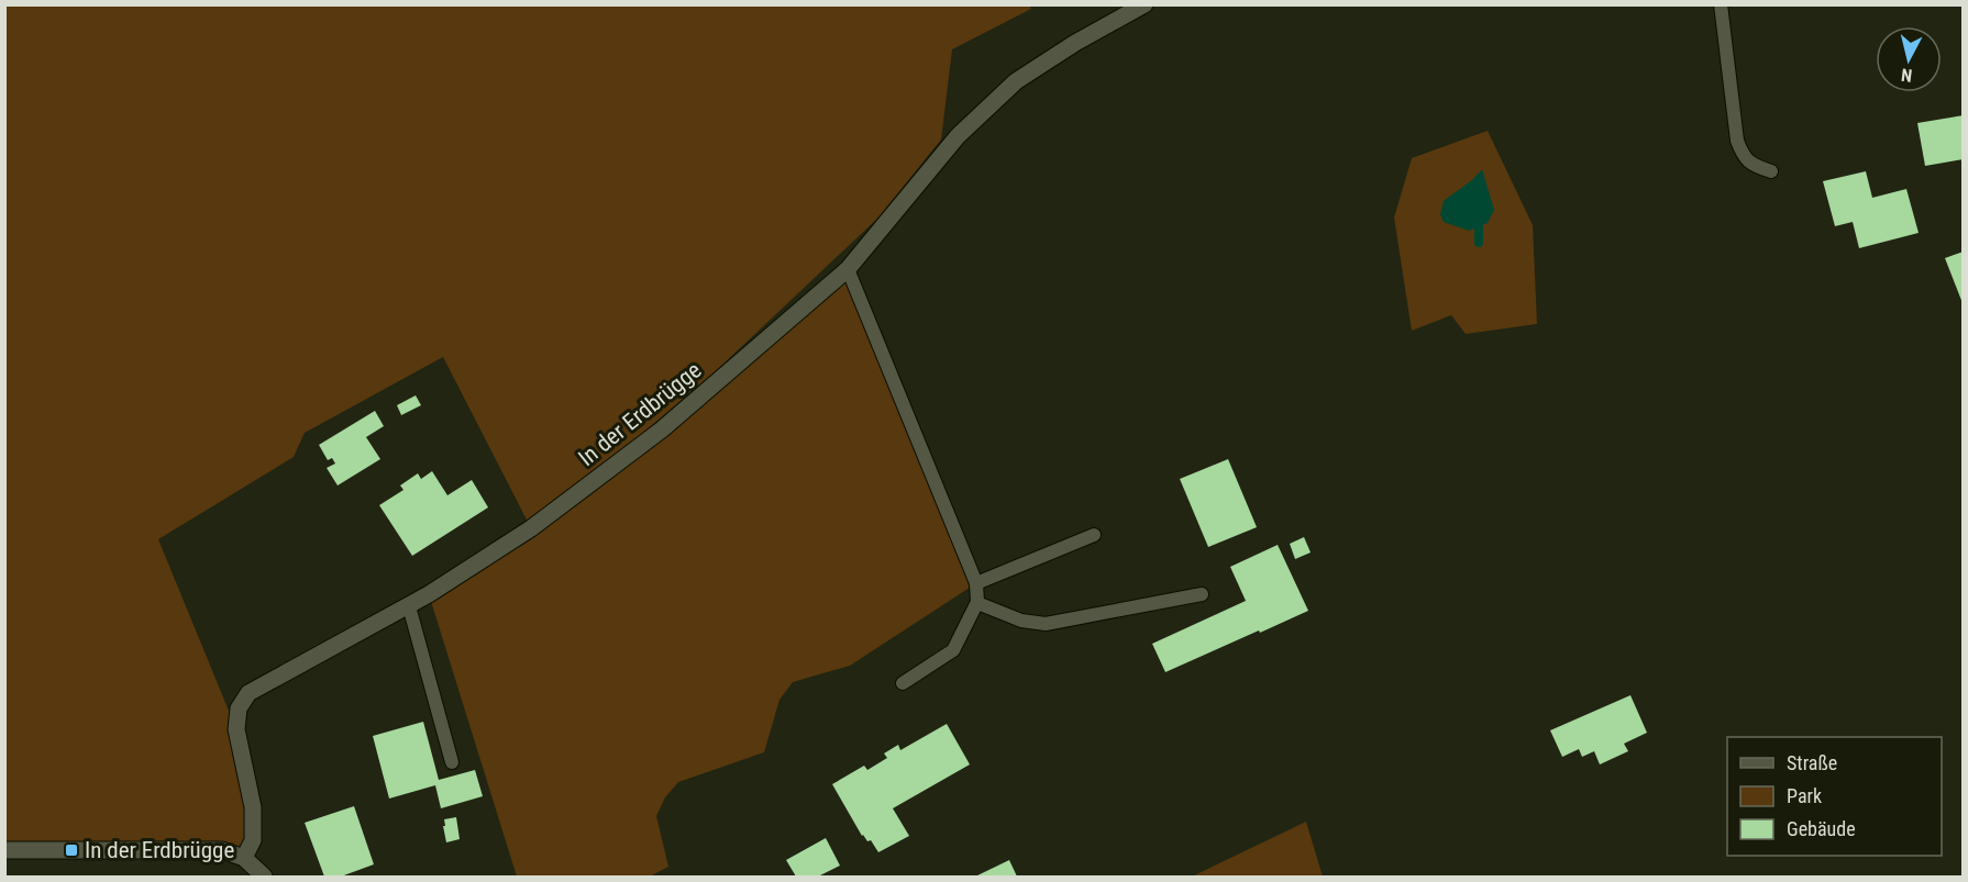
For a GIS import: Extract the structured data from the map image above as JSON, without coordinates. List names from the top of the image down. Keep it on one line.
{"streets":{"street":["In der Erdbrügge"]},"places":{"transit":["In der Erdbrügge"]},"legend":["Straße","Park","Gebäude"],"north":"bottom"}
